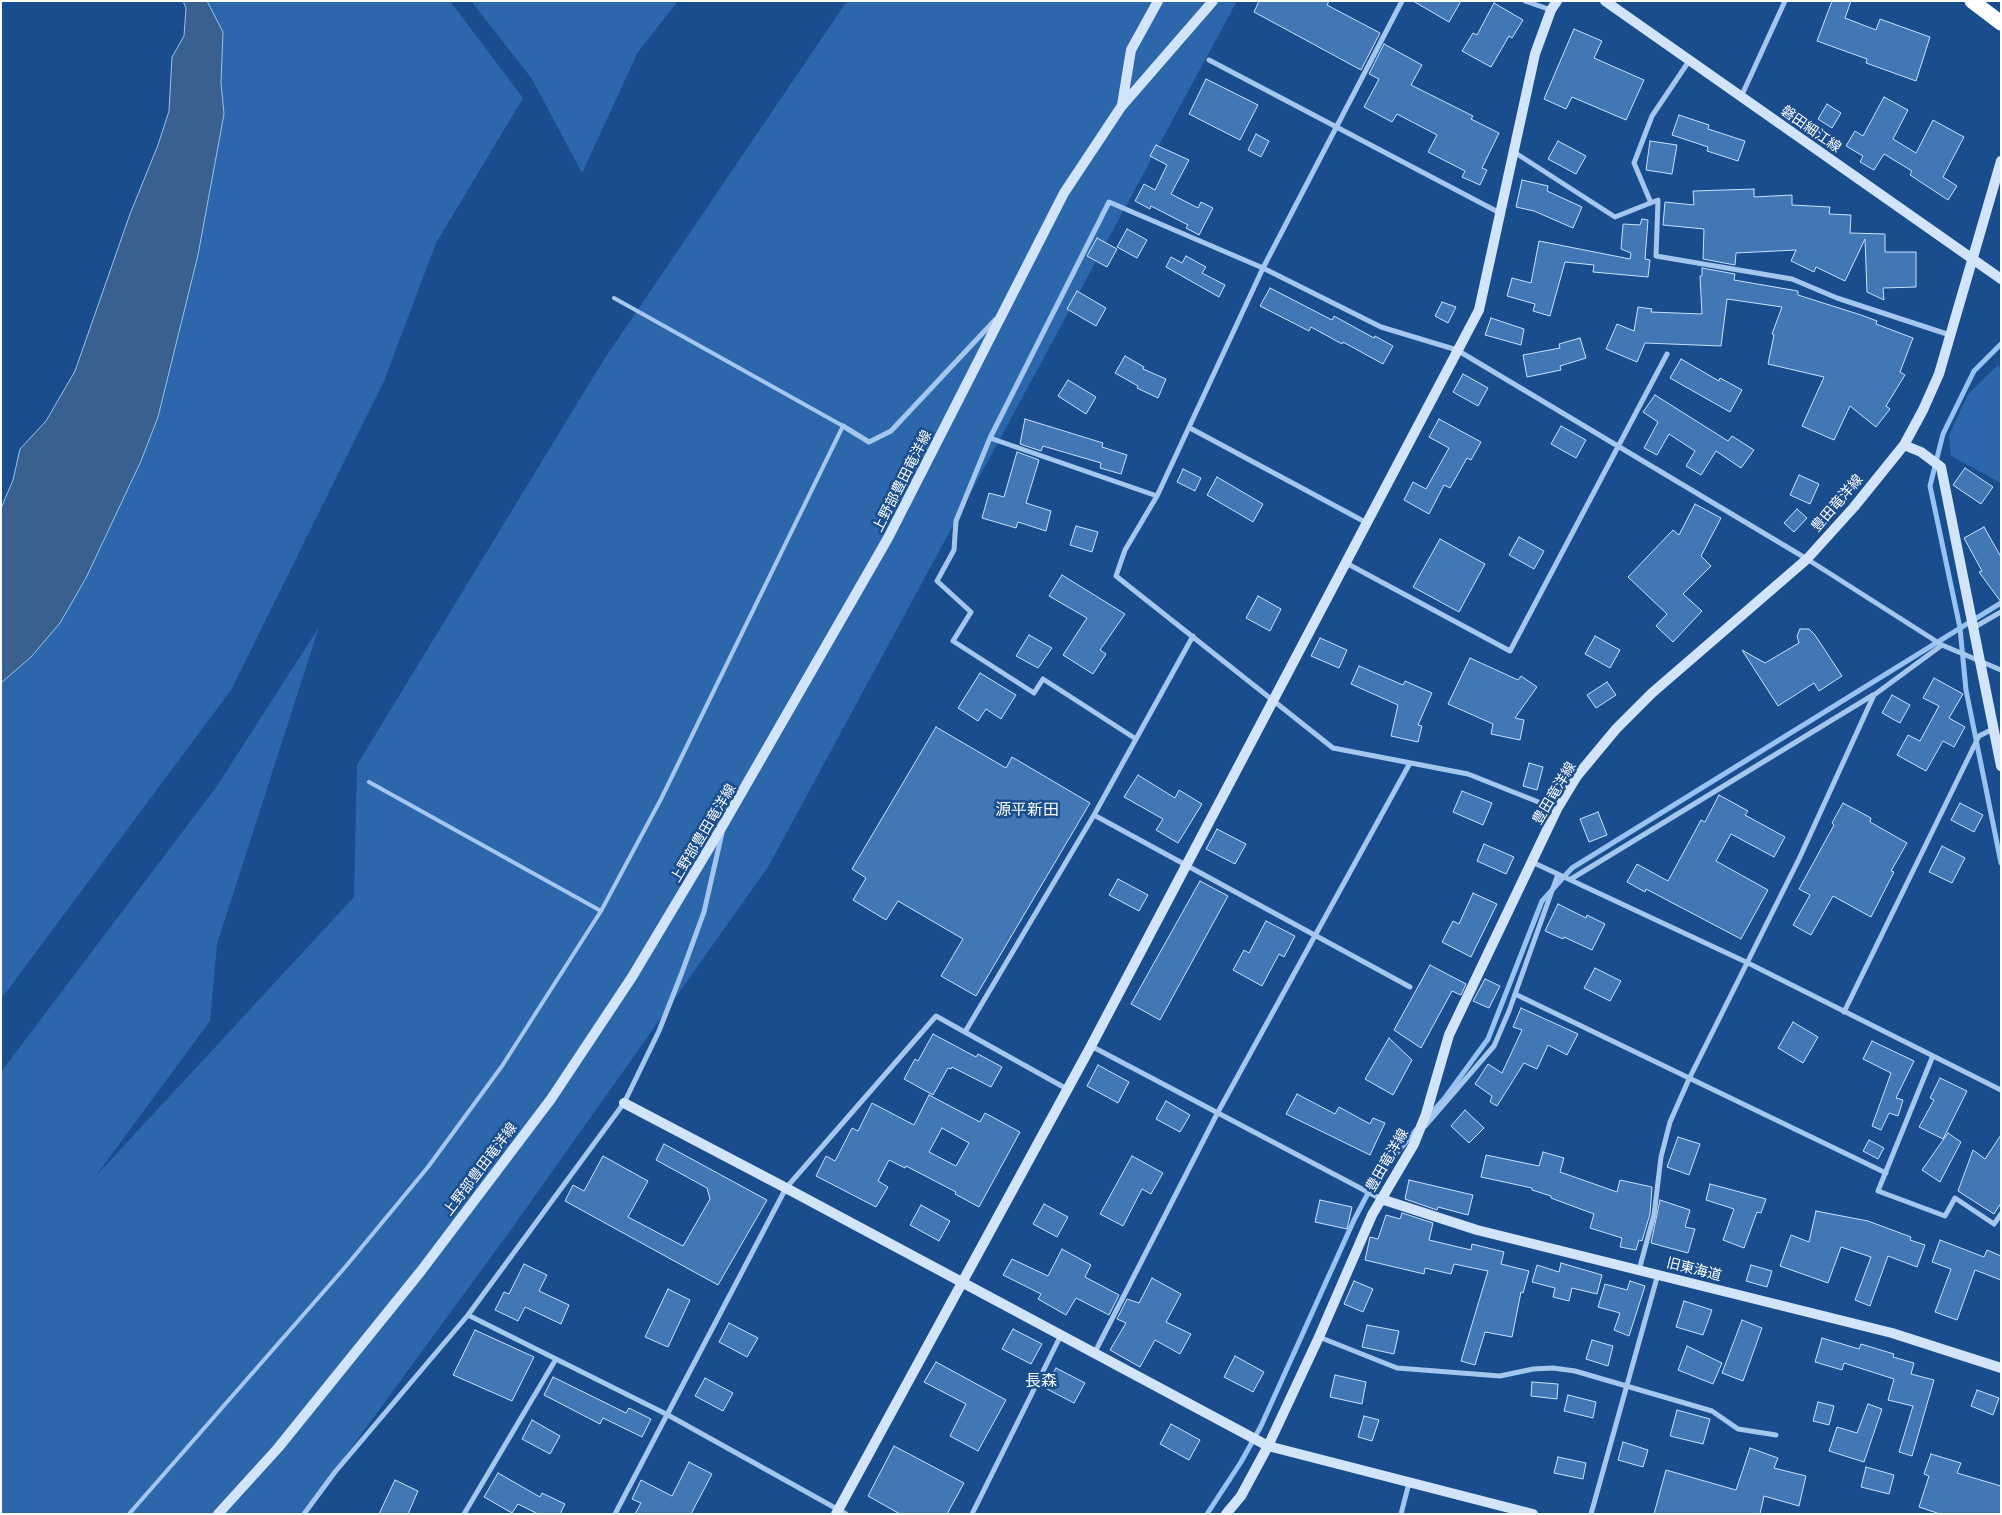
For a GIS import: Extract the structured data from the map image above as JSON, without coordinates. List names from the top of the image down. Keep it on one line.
{"streets":{"main road":["磐田細江線","上野部豊田竜洋線","豊田竜洋線","旧東海道"]},"crossings":[["磐田細江線","豊田竜洋線"],["豊田竜洋線","旧東海道"]],"districts":["源平新田","長森"]}
